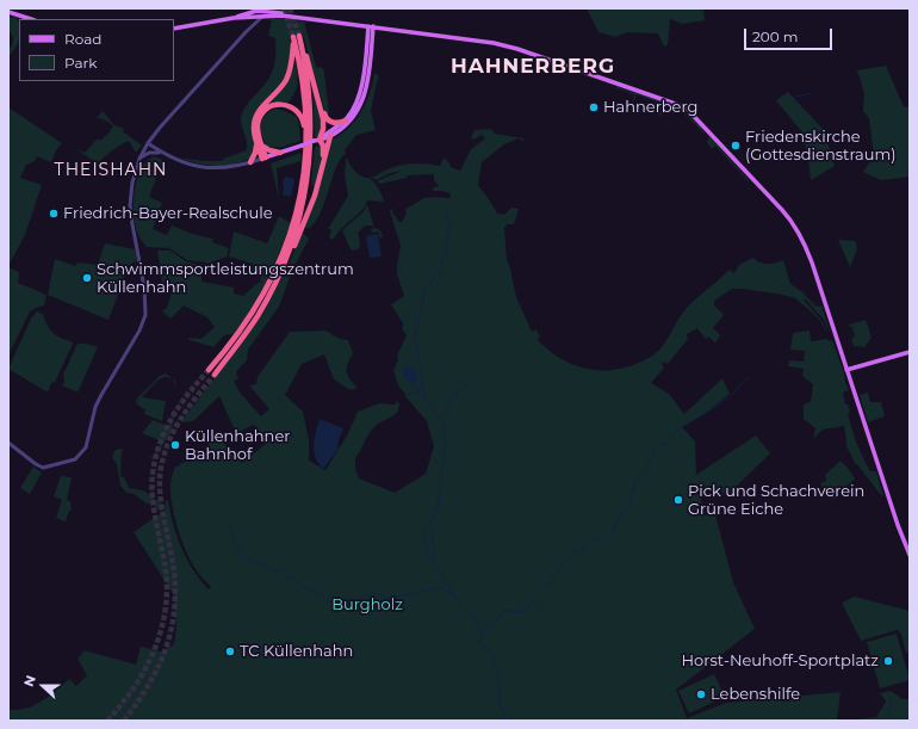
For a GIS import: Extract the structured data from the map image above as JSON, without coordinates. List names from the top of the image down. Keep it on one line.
{"districts":["HAHNERBERG","THEISHAHN"],"parks":["Burgholz"],"places":["Hahnerberg","Friedenskirche (Gottesdienstraum)","Friedrich-Bayer-Realschule","Schwimmsportleistungszentrum Küllenhahn","Küllenhahner Bahnhof","Pick und Schachverein Grüne Eiche","TC Küllenhahn","Horst-Neuhoff-Sportplatz","Lebenshilfe"],"legend":["Road","Park"],"scale_bar":"200 m","north":"left"}
